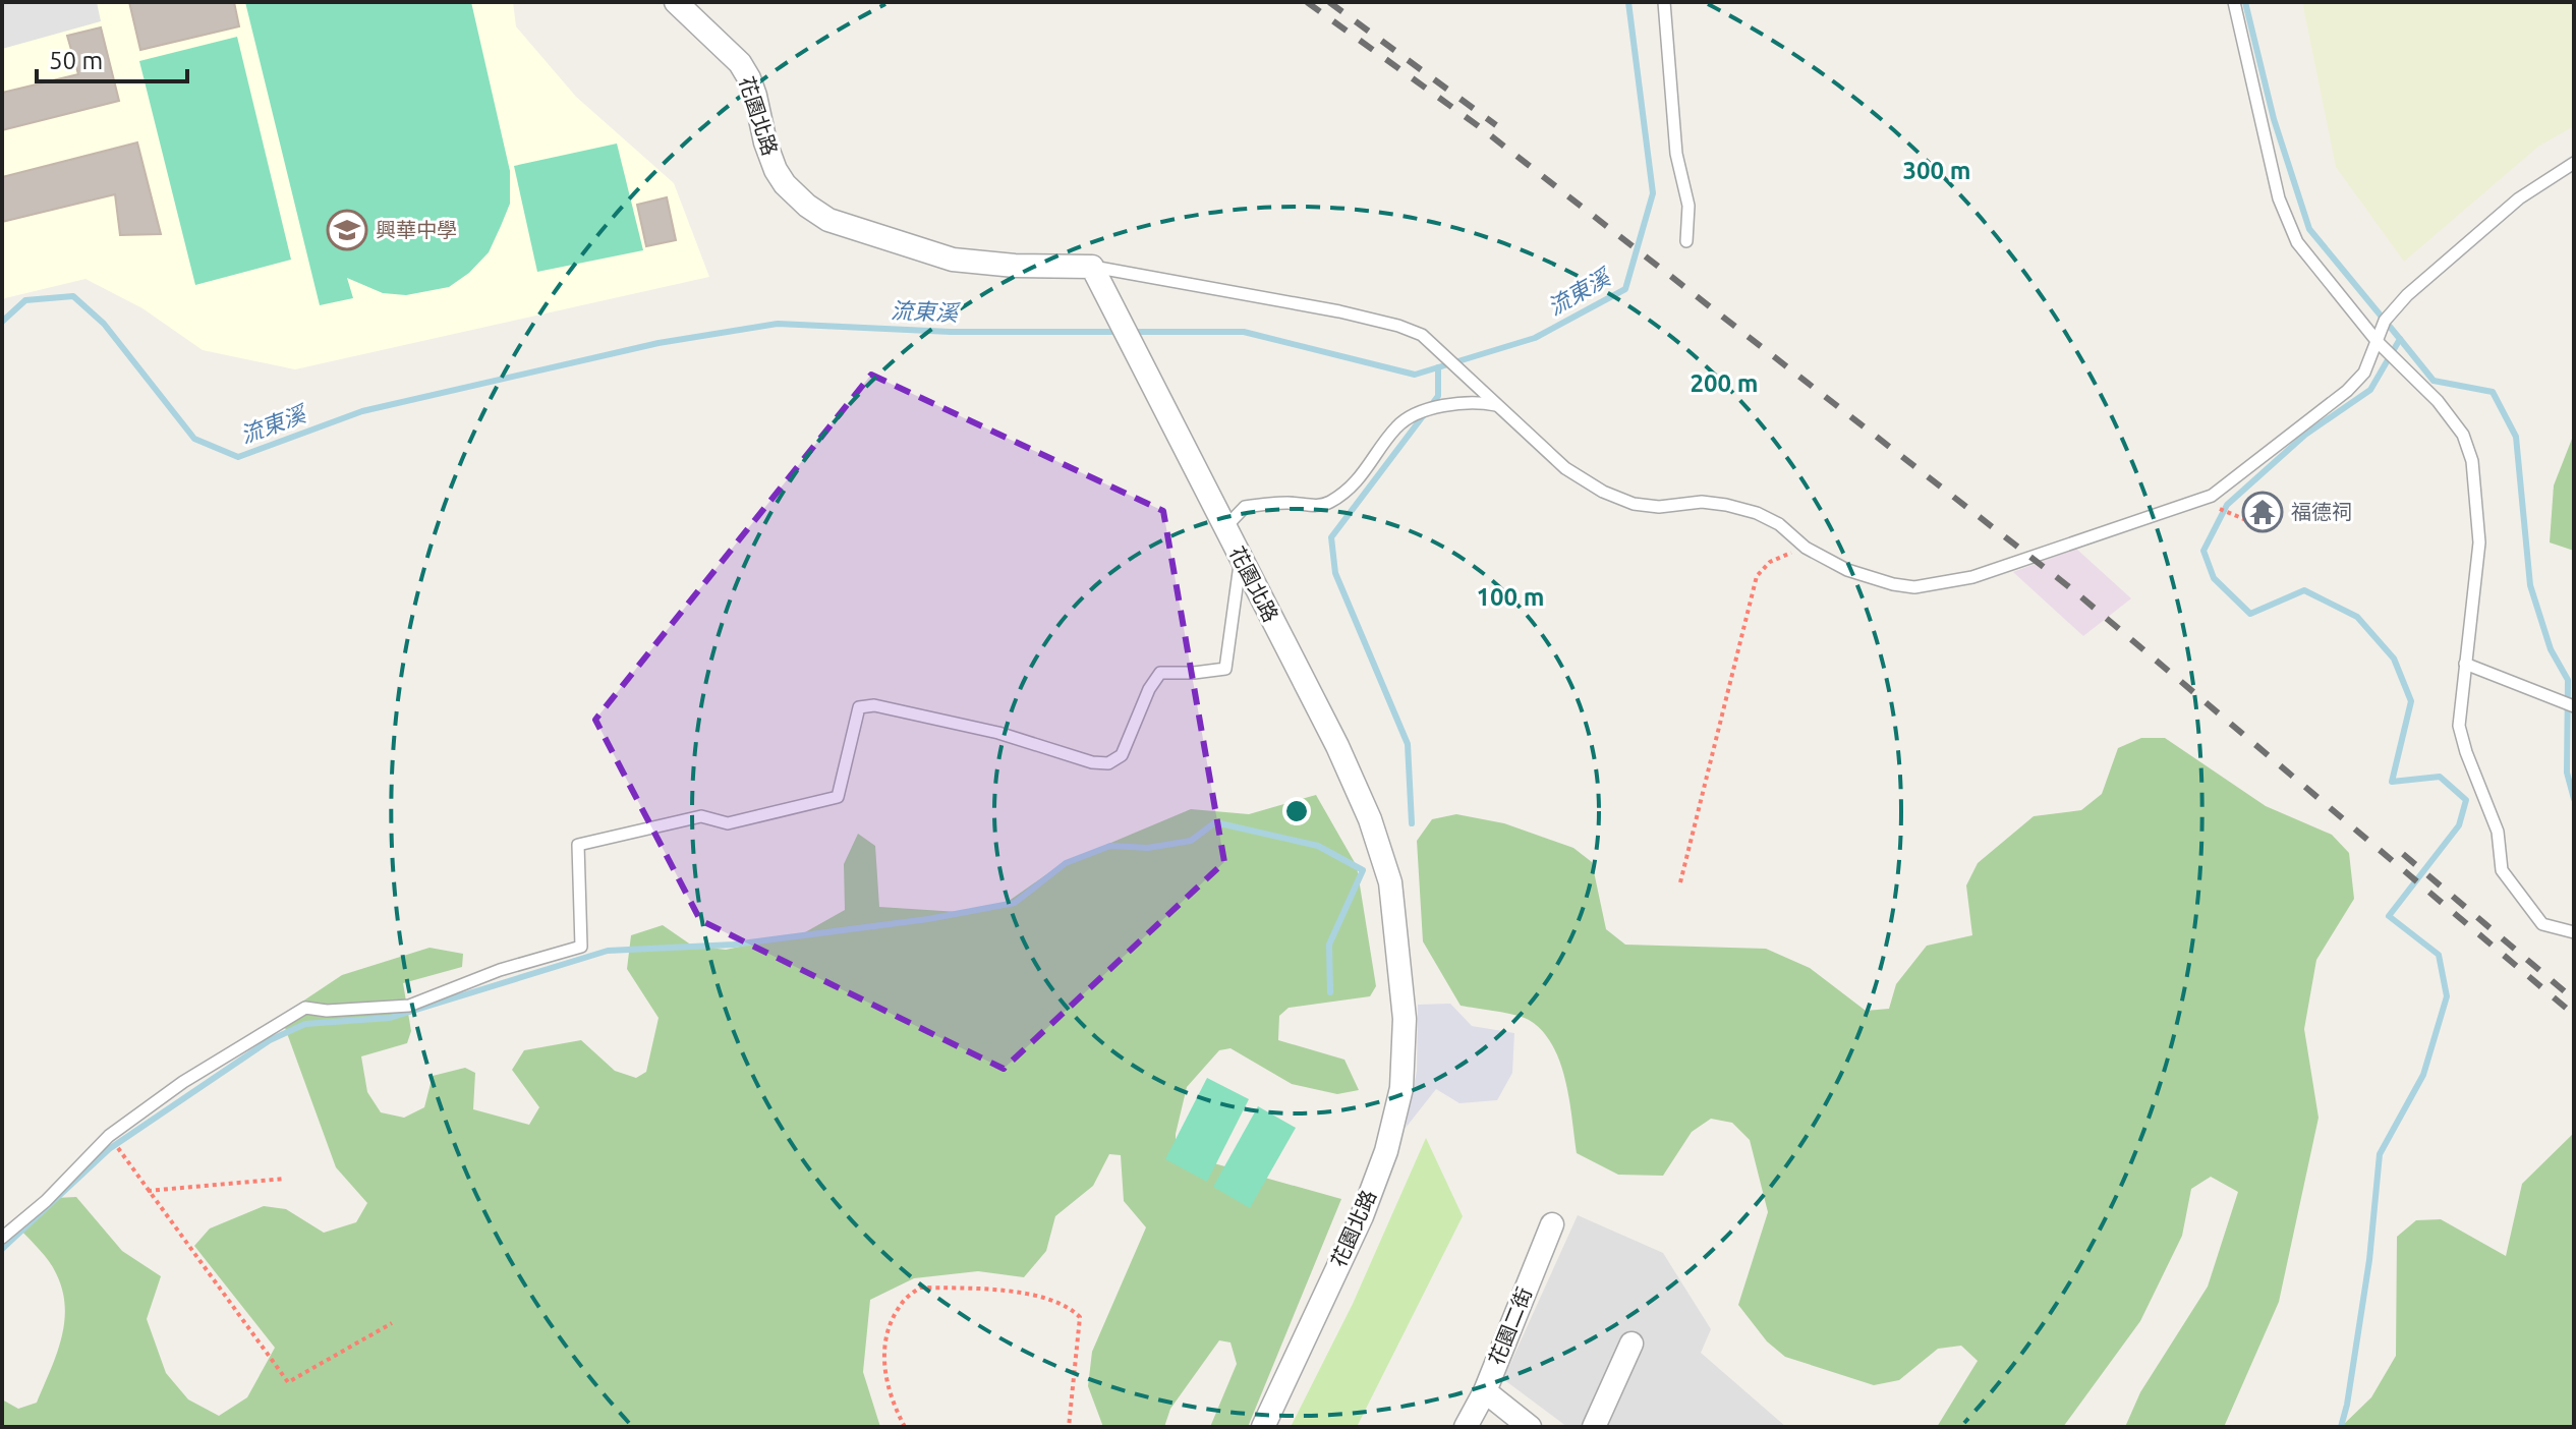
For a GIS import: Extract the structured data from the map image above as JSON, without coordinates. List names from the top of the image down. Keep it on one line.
{"streets":{"street":["花園北路","花園二街"]},"water":["流東溪"],"places":{"school or university":["興華中學"],"temple":["福德祠"]},"scale_bar":"50 m","rings":["300 m","200 m","100 m"]}
